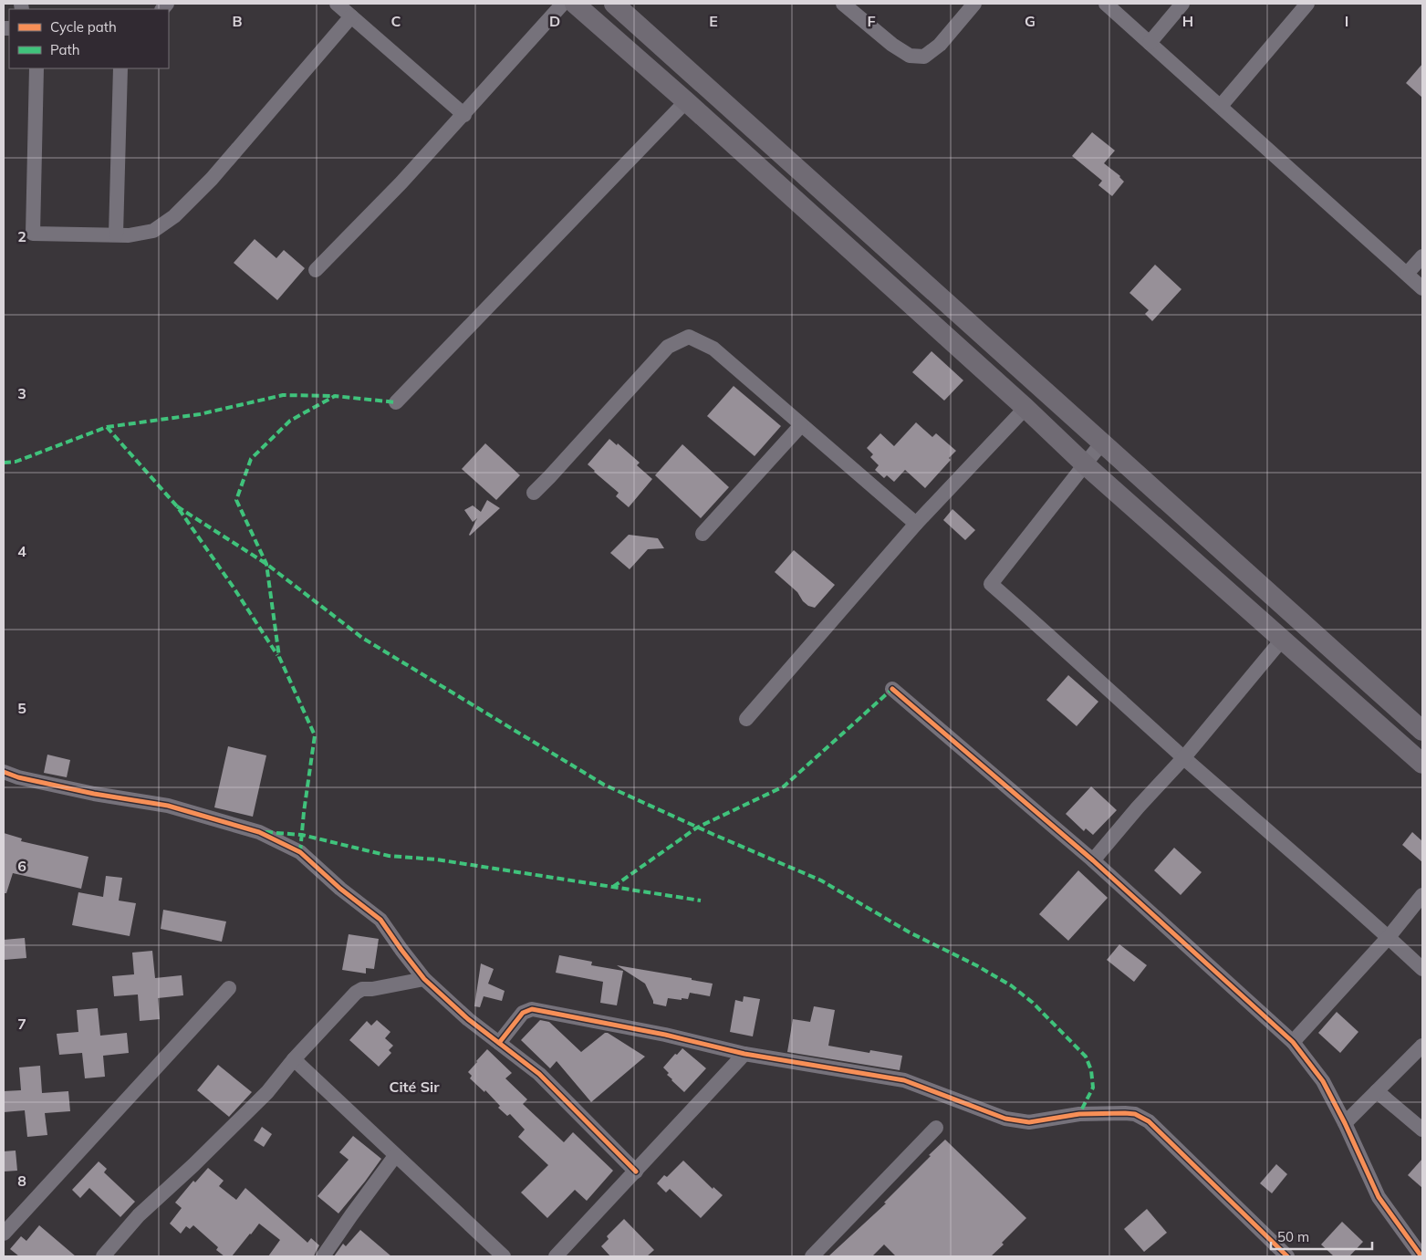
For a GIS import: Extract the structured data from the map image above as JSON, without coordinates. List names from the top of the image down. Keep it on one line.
{"districts":["Cité Sir"],"legend":["Cycle path","Path"],"scale_bar":"50 m","grid":{"columns":["B","C","D","E","F","G","H","I"],"rows":["2","3","4","5","6","7","8"]}}
